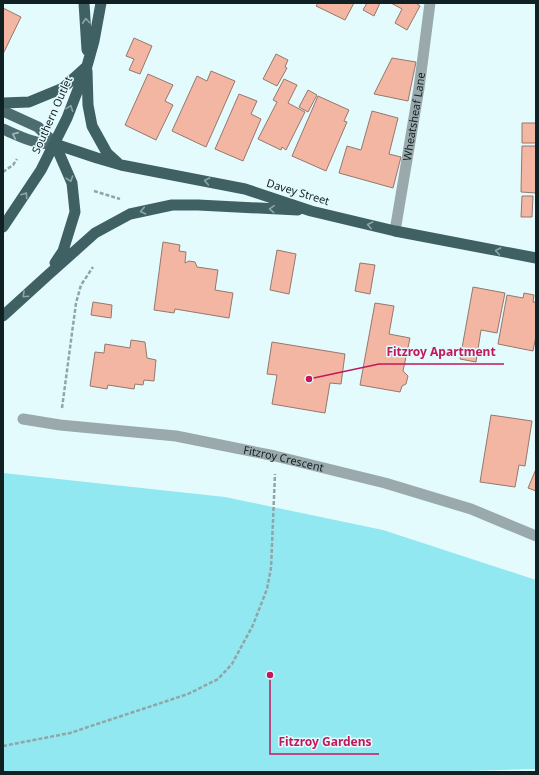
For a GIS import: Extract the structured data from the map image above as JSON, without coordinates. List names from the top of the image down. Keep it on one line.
{"streets":{"highway":["Southern Outlet","Davey Street"],"street":["Wheatsheaf Lane","Fitzroy Crescent"]},"crossings":[["Southern Outlet","Davey Street"],["Wheatsheaf Lane","Davey Street"]],"one_way":["Southern Outlet","Davey Street"],"places":["Fitzroy Apartment","Fitzroy Gardens"]}
